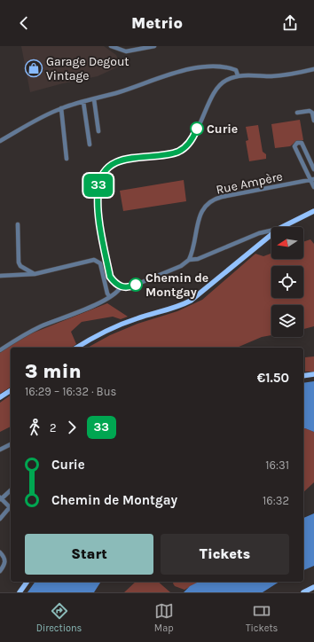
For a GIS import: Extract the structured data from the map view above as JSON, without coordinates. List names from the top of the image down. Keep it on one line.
{"streets":{"street":["Rue Ampère"]},"places":{"shop":["Garage Degout Vintage"],"other":["Curie","Chemin de Montgay"]},"lines":["bus line 33"],"north":"left","page":{"header":"Metrio","on_map":"33","heading":["3 min","16:29 – 16:32 · Bus","€1.50"],"legs":["2","33"],"list":[{"name":"Curie","value":"16:31"},{"name":"Chemin de Montgay","value":"16:32"}],"buttons":["Start","Tickets"],"tabs":["Directions","Map","Tickets"]}}
